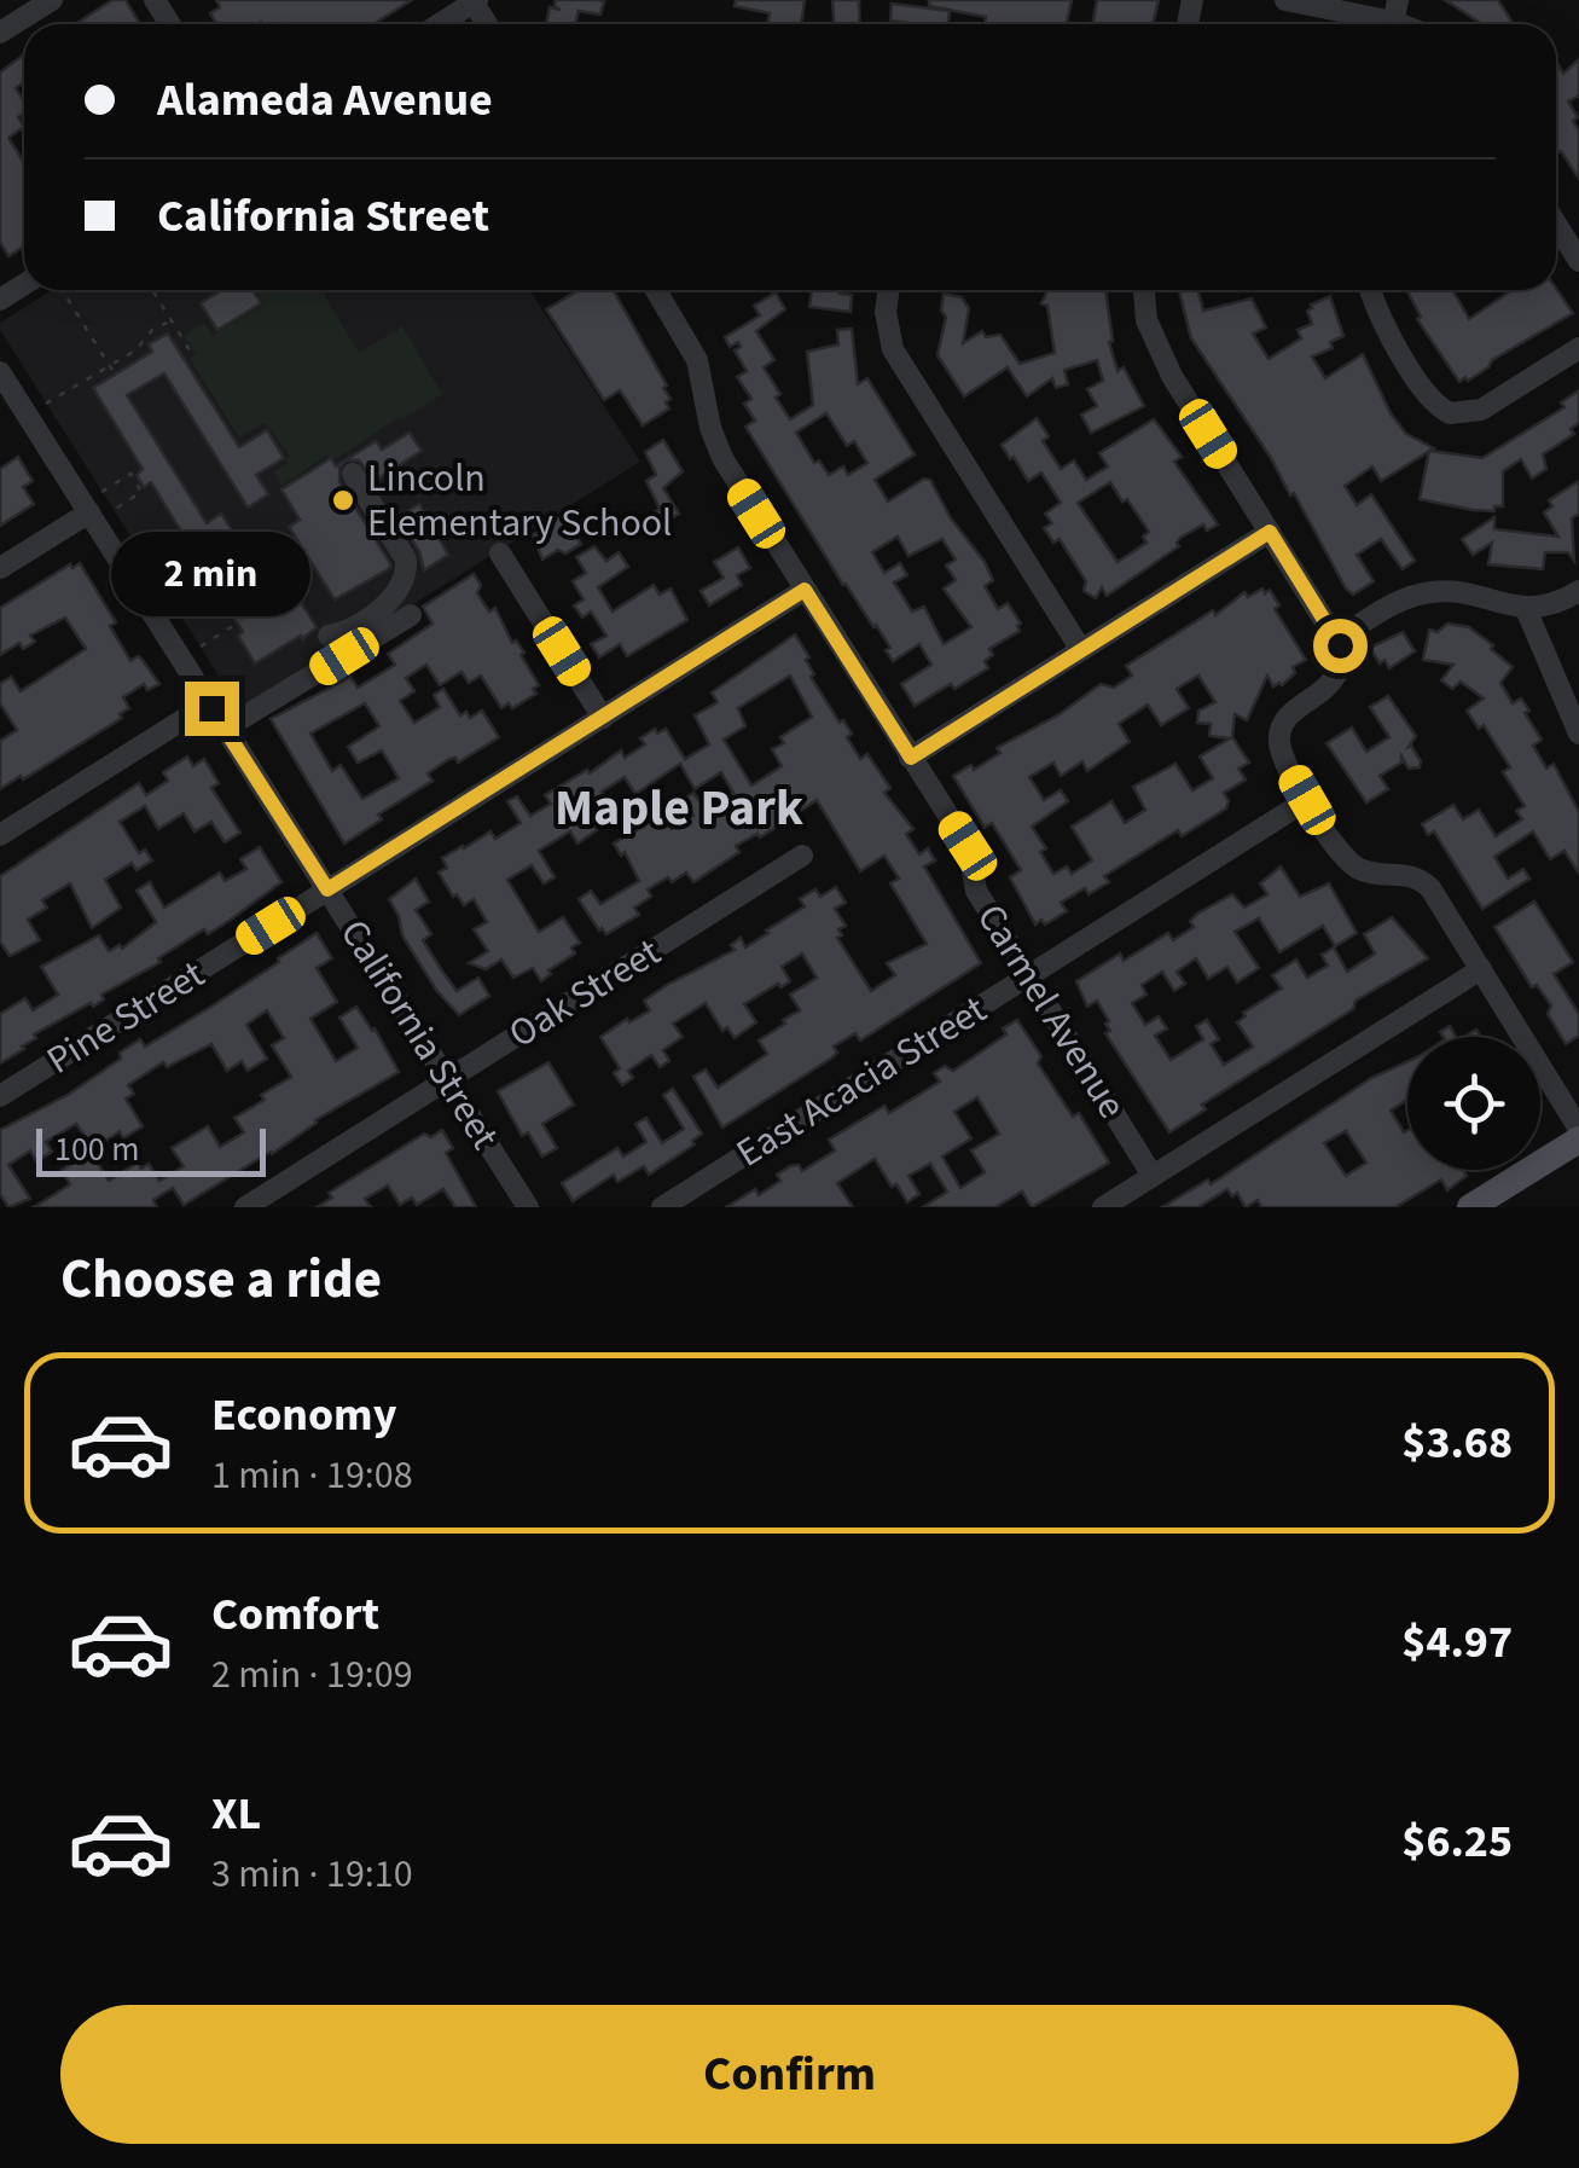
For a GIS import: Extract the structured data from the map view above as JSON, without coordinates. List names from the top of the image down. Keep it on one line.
{"streets":{"street":["Oak Street","Carmel Avenue","Pine Street","California Street","East Acacia Street"]},"crossings":[["Oak Street","California Street"],["Carmel Avenue","Pine Street"],["Carmel Avenue","East Acacia Street"],["Pine Street","California Street"]],"districts":["Maple Park"],"places":["Lincoln Elementary School"],"scale_bar":"100 m","page":{"banner":["Alameda Avenue","California Street"],"bubble":"2 min","scale":"100 m","heading":"Choose a ride","list":[{"name":"Economy","note":"1 min · 19:08","value":"$3.68"},{"name":"Comfort","note":"2 min · 19:09","value":"$4.97"},{"name":"XL","note":"3 min · 19:10","value":"$6.25"}],"buttons":"Confirm"}}
